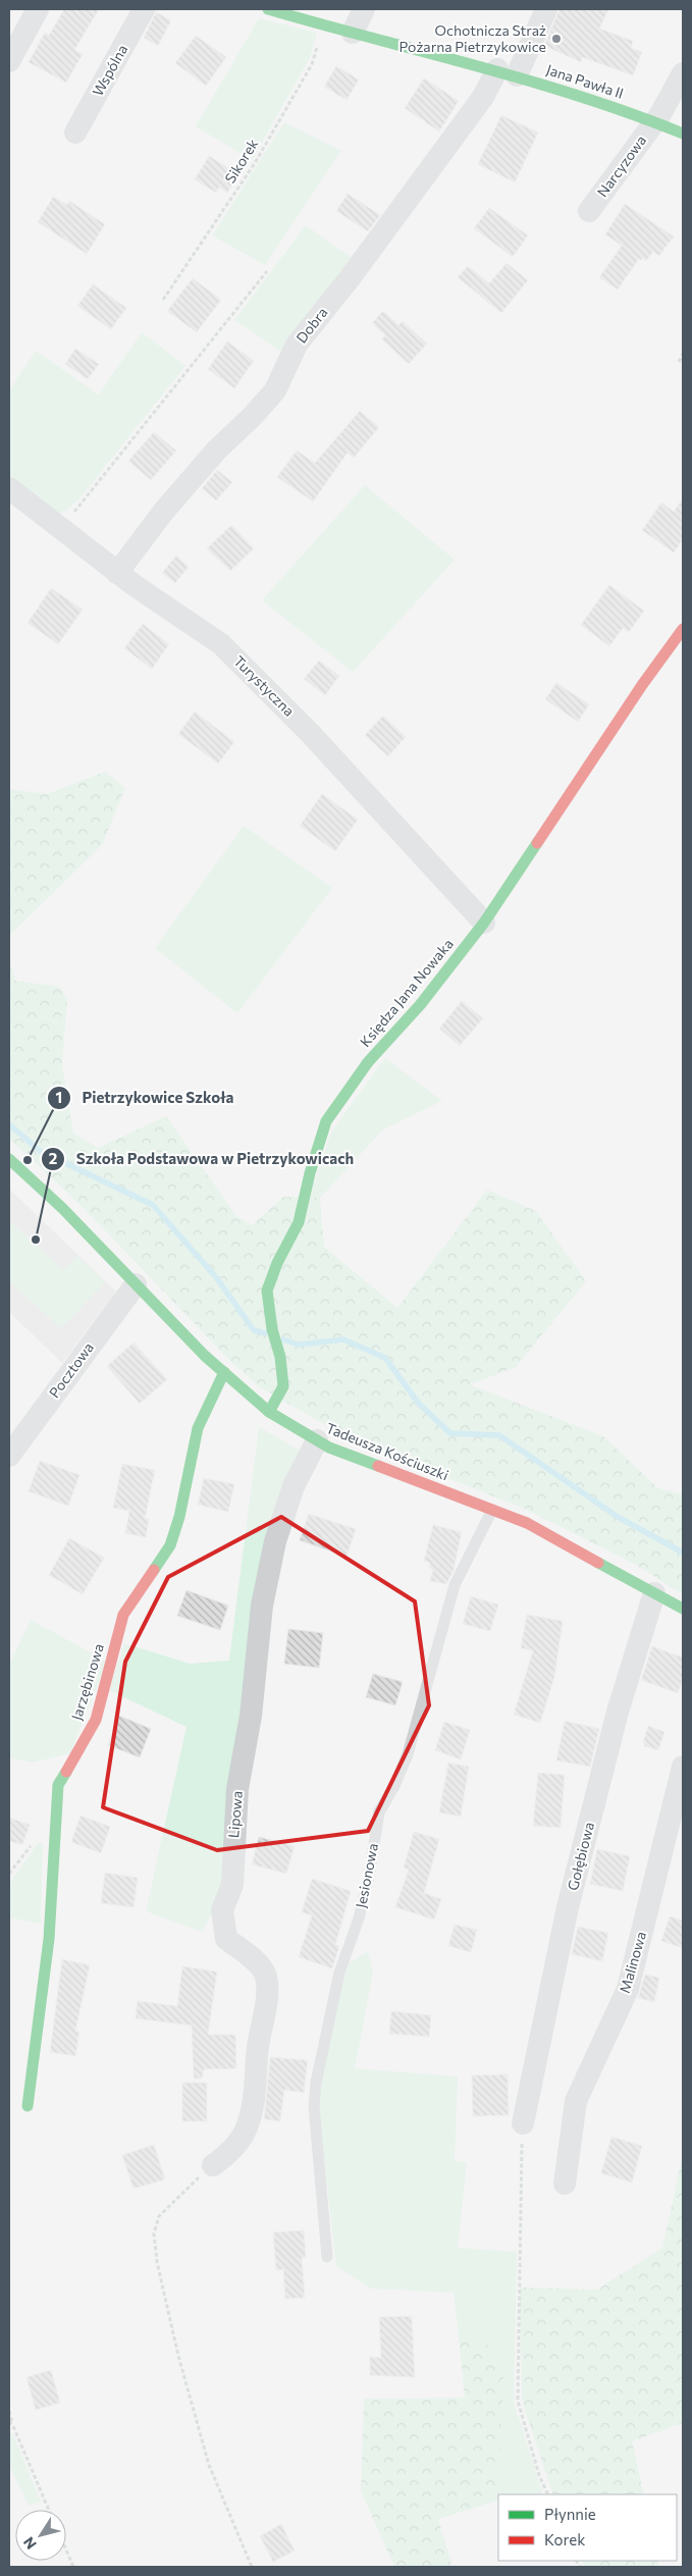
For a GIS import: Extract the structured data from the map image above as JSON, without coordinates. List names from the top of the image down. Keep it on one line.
{"streets":{"street":["Wspólna","Jana Pawła II","Narcyzowa","Dobra","Turystyczna","Księdza Jana Nowaka","Pocztowa","Tadeusza Kościuszki","Jarzębinowa","Lipowa","Gołębiowa","Malinowa"],"lane":["Jesionowa"],"path":["Sikorek"]},"crossings":[["Jana Pawła II","Sikorek"],["Jana Pawła II","Narcyzowa"],["Jana Pawła II","Dobra"],["Dobra","Turystyczna"],["Turystyczna","Księdza Jana Nowaka"],["Księdza Jana Nowaka","Tadeusza Kościuszki"],["Pocztowa","Tadeusza Kościuszki"],["Tadeusza Kościuszki","Jarzębinowa"],["Tadeusza Kościuszki","Lipowa"],["Tadeusza Kościuszki","Gołębiowa"],["Tadeusza Kościuszki","Jesionowa"]],"places":["Ochotnicza Straż Pożarna Pietrzykowice","Pietrzykowice Szkoła","Szkoła Podstawowa w Pietrzykowicach"],"legend":["Płynnie","Korek"],"north":"bottom left"}
